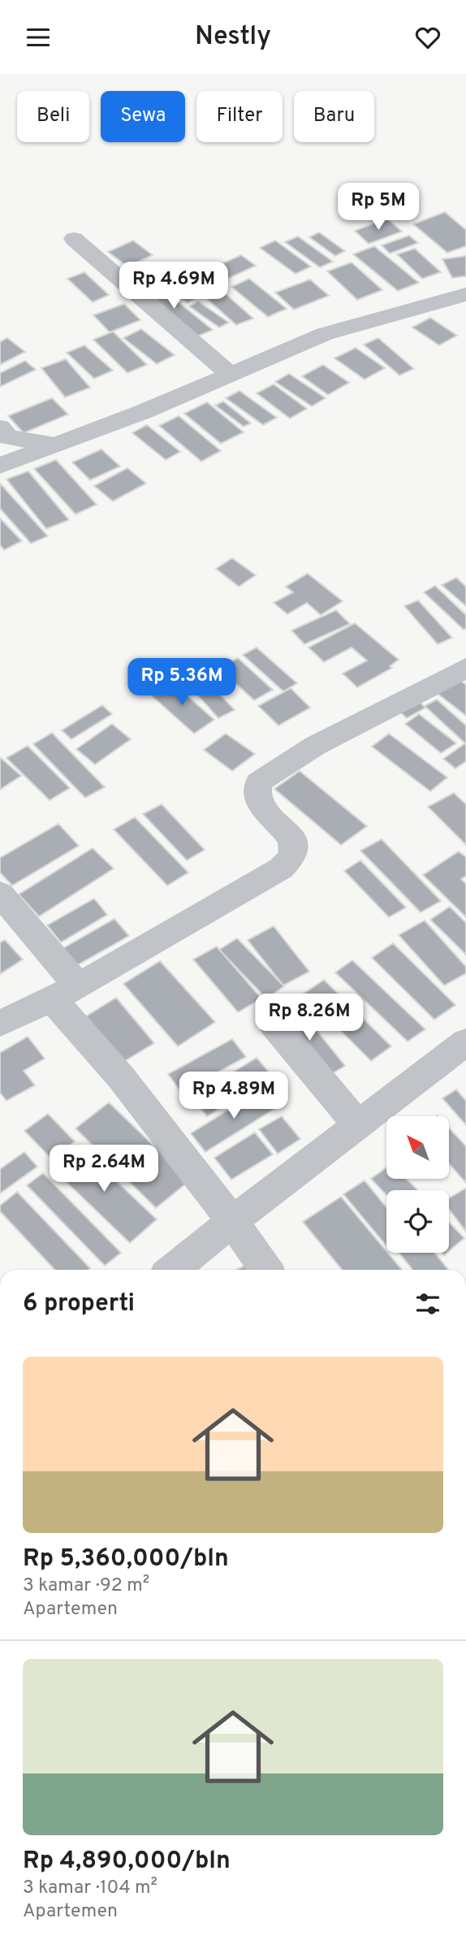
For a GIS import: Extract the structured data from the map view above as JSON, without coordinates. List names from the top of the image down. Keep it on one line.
{"north":"top left","page":{"header":"Nestly","chip":["Beli","Sewa","Filter","Baru"],"price":["Rp 5M","Rp 4.69M","Rp 5.36M","Rp 8.26M","Rp 4.89M","Rp 2.64M"],"heading":"6 properti","list":[{"name":"Rp 5,360,000/bln","note":"3 kamar · 92 m² · Apartemen"},{"name":"Rp 4,890,000/bln","note":"3 kamar · 104 m² · Apartemen"}]}}
